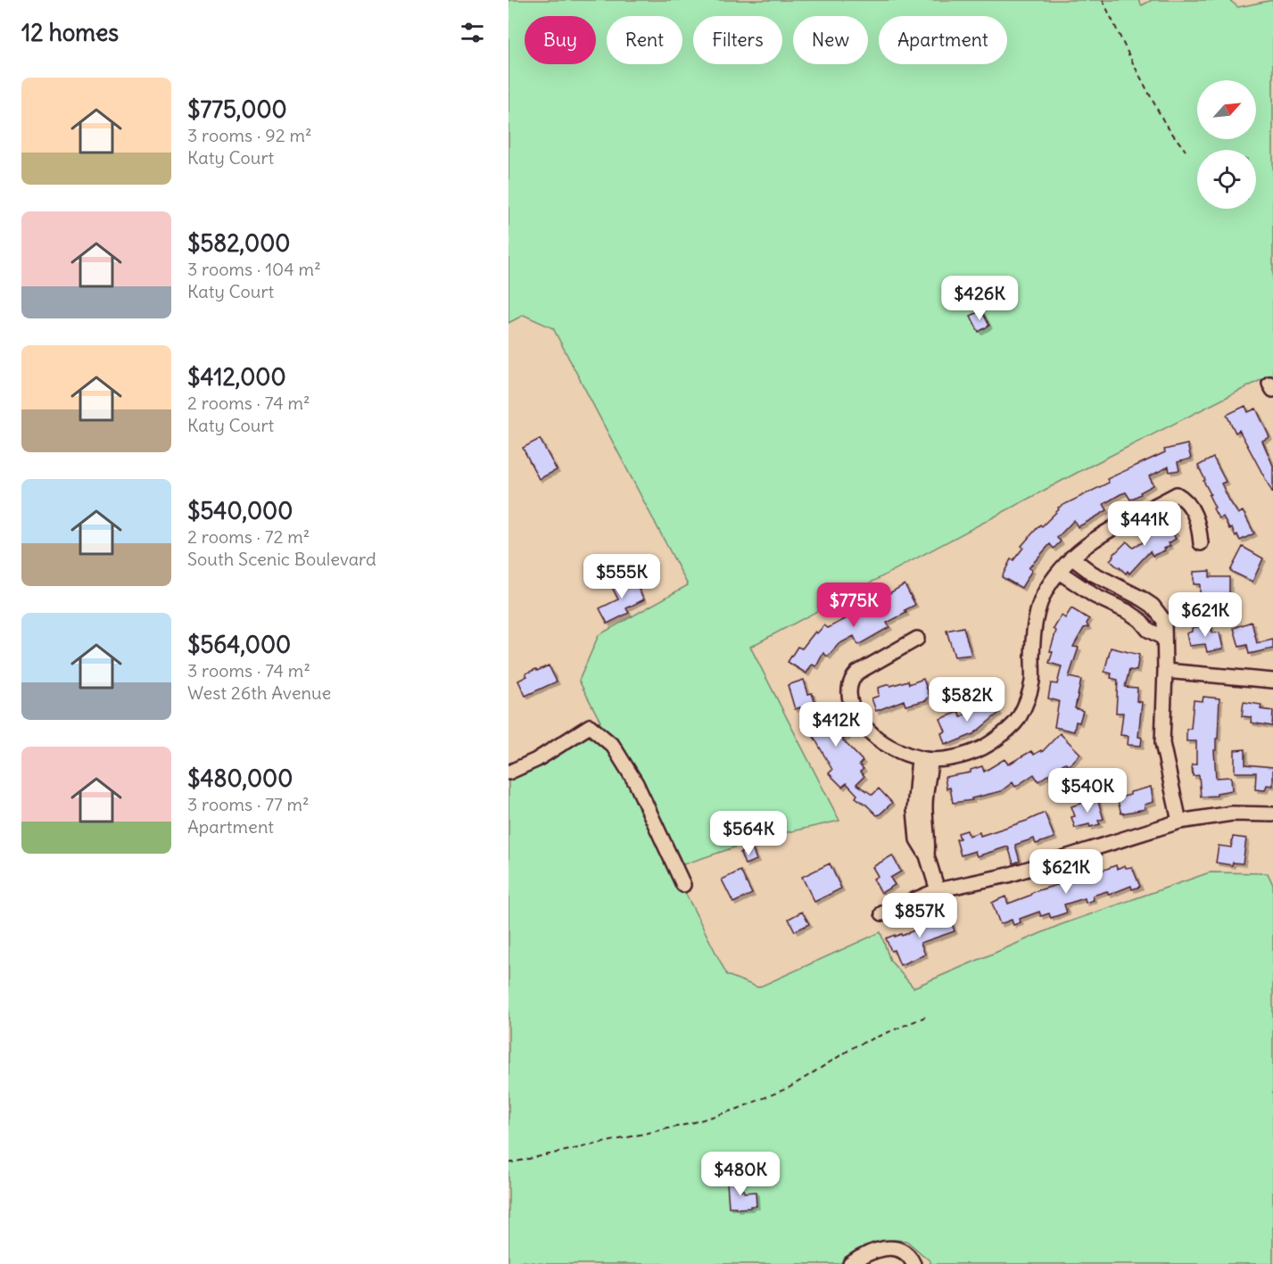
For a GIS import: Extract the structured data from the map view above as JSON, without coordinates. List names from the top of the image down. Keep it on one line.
{"north":"top right","page":{"heading":"12 homes","chip":["Buy","Rent","Filters","New","Apartment"],"list":[{"name":"$775,000","note":"3 rooms · 92 m² · Katy Court"},{"name":"$582,000","note":"3 rooms · 104 m² · Katy Court"},{"name":"$412,000","note":"2 rooms · 74 m² · Katy Court"},{"name":"$540,000","note":"2 rooms · 72 m² · South Scenic Boulevard"},{"name":"$564,000","note":"3 rooms · 74 m² · West 26th Avenue"},{"name":"$480,000","note":"3 rooms · 77 m² · Apartment"}],"price":["$426K","$441K","$555K","$775K","$621K","$582K","$412K","$540K","$564K","$621K","$857K","$480K"]}}
